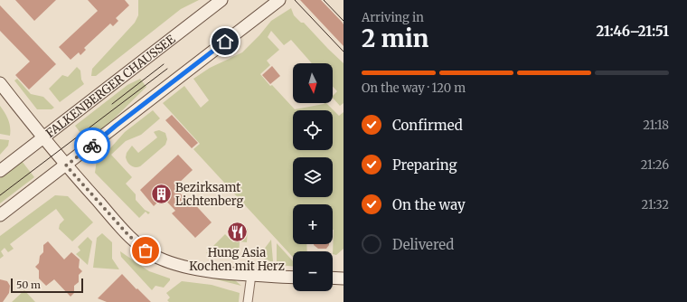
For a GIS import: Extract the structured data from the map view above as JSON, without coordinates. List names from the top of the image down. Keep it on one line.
{"streets":{"main road":["FALKENBERGER CHAUSSEE"]},"places":{"building":["Bezirksamt Lichtenberg"],"restaurant":["Hung Asia Kochen mit Herz"]},"scale_bar":"50 m","north":"bottom","page":{"heading":["2 min","Arriving in","21:46–21:51"],"bar":"On the way · 120 m","map_buttons":["+","−"],"list":[["Confirmed","21:18"],["Preparing","21:26"],["On the way","21:32"],"Delivered"],"scale":"50 m"}}
